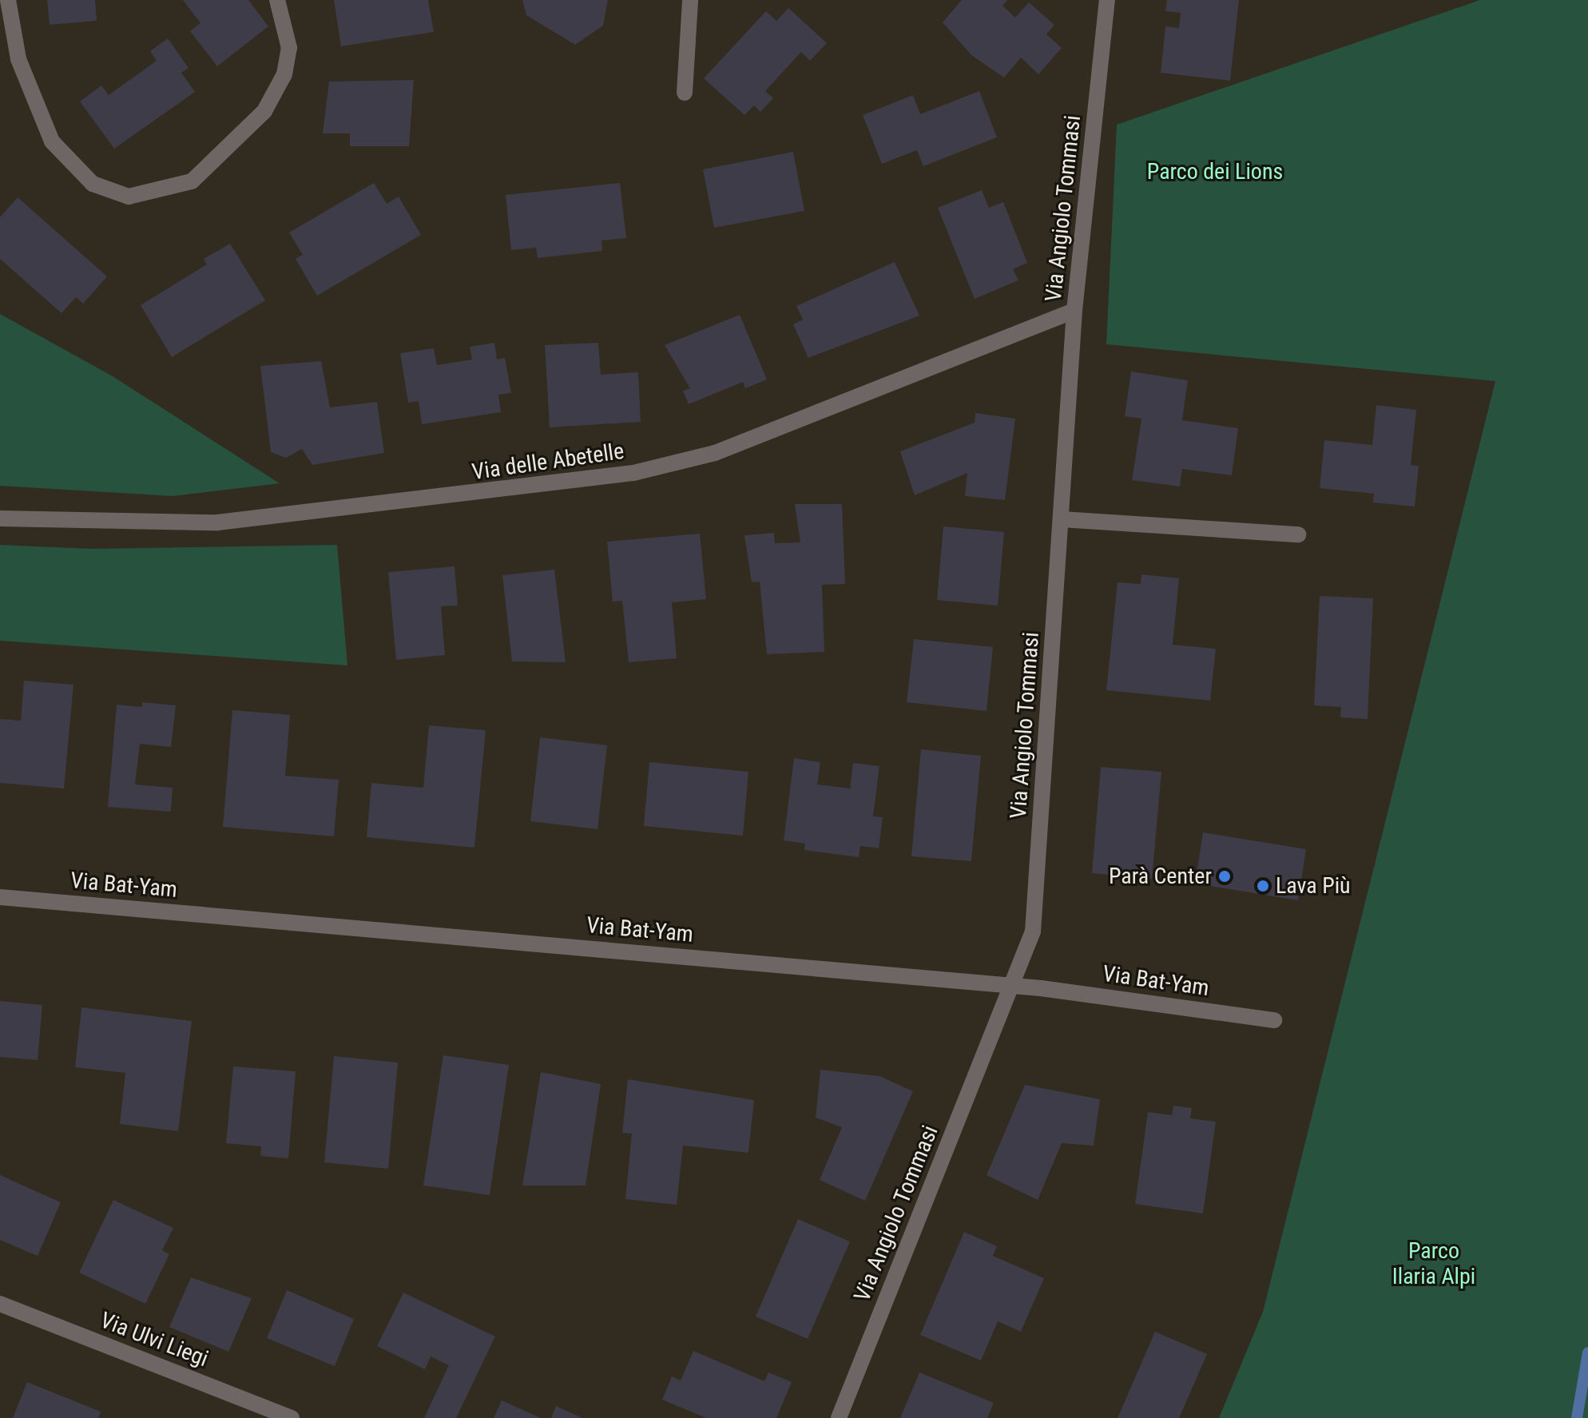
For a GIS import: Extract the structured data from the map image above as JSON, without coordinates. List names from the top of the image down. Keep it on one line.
{"streets":{"street":["Via Angiolo Tommasi","Via delle Abetelle","Via Bat-Yam","Via Ulvi Liegi"]},"crossings":[["Via Angiolo Tommasi","Via delle Abetelle"],["Via Angiolo Tommasi","Via Bat-Yam"]],"parks":["Parco dei Lions","Parco Ilaria Alpi"],"places":["Parà Center","Lava Più"]}
